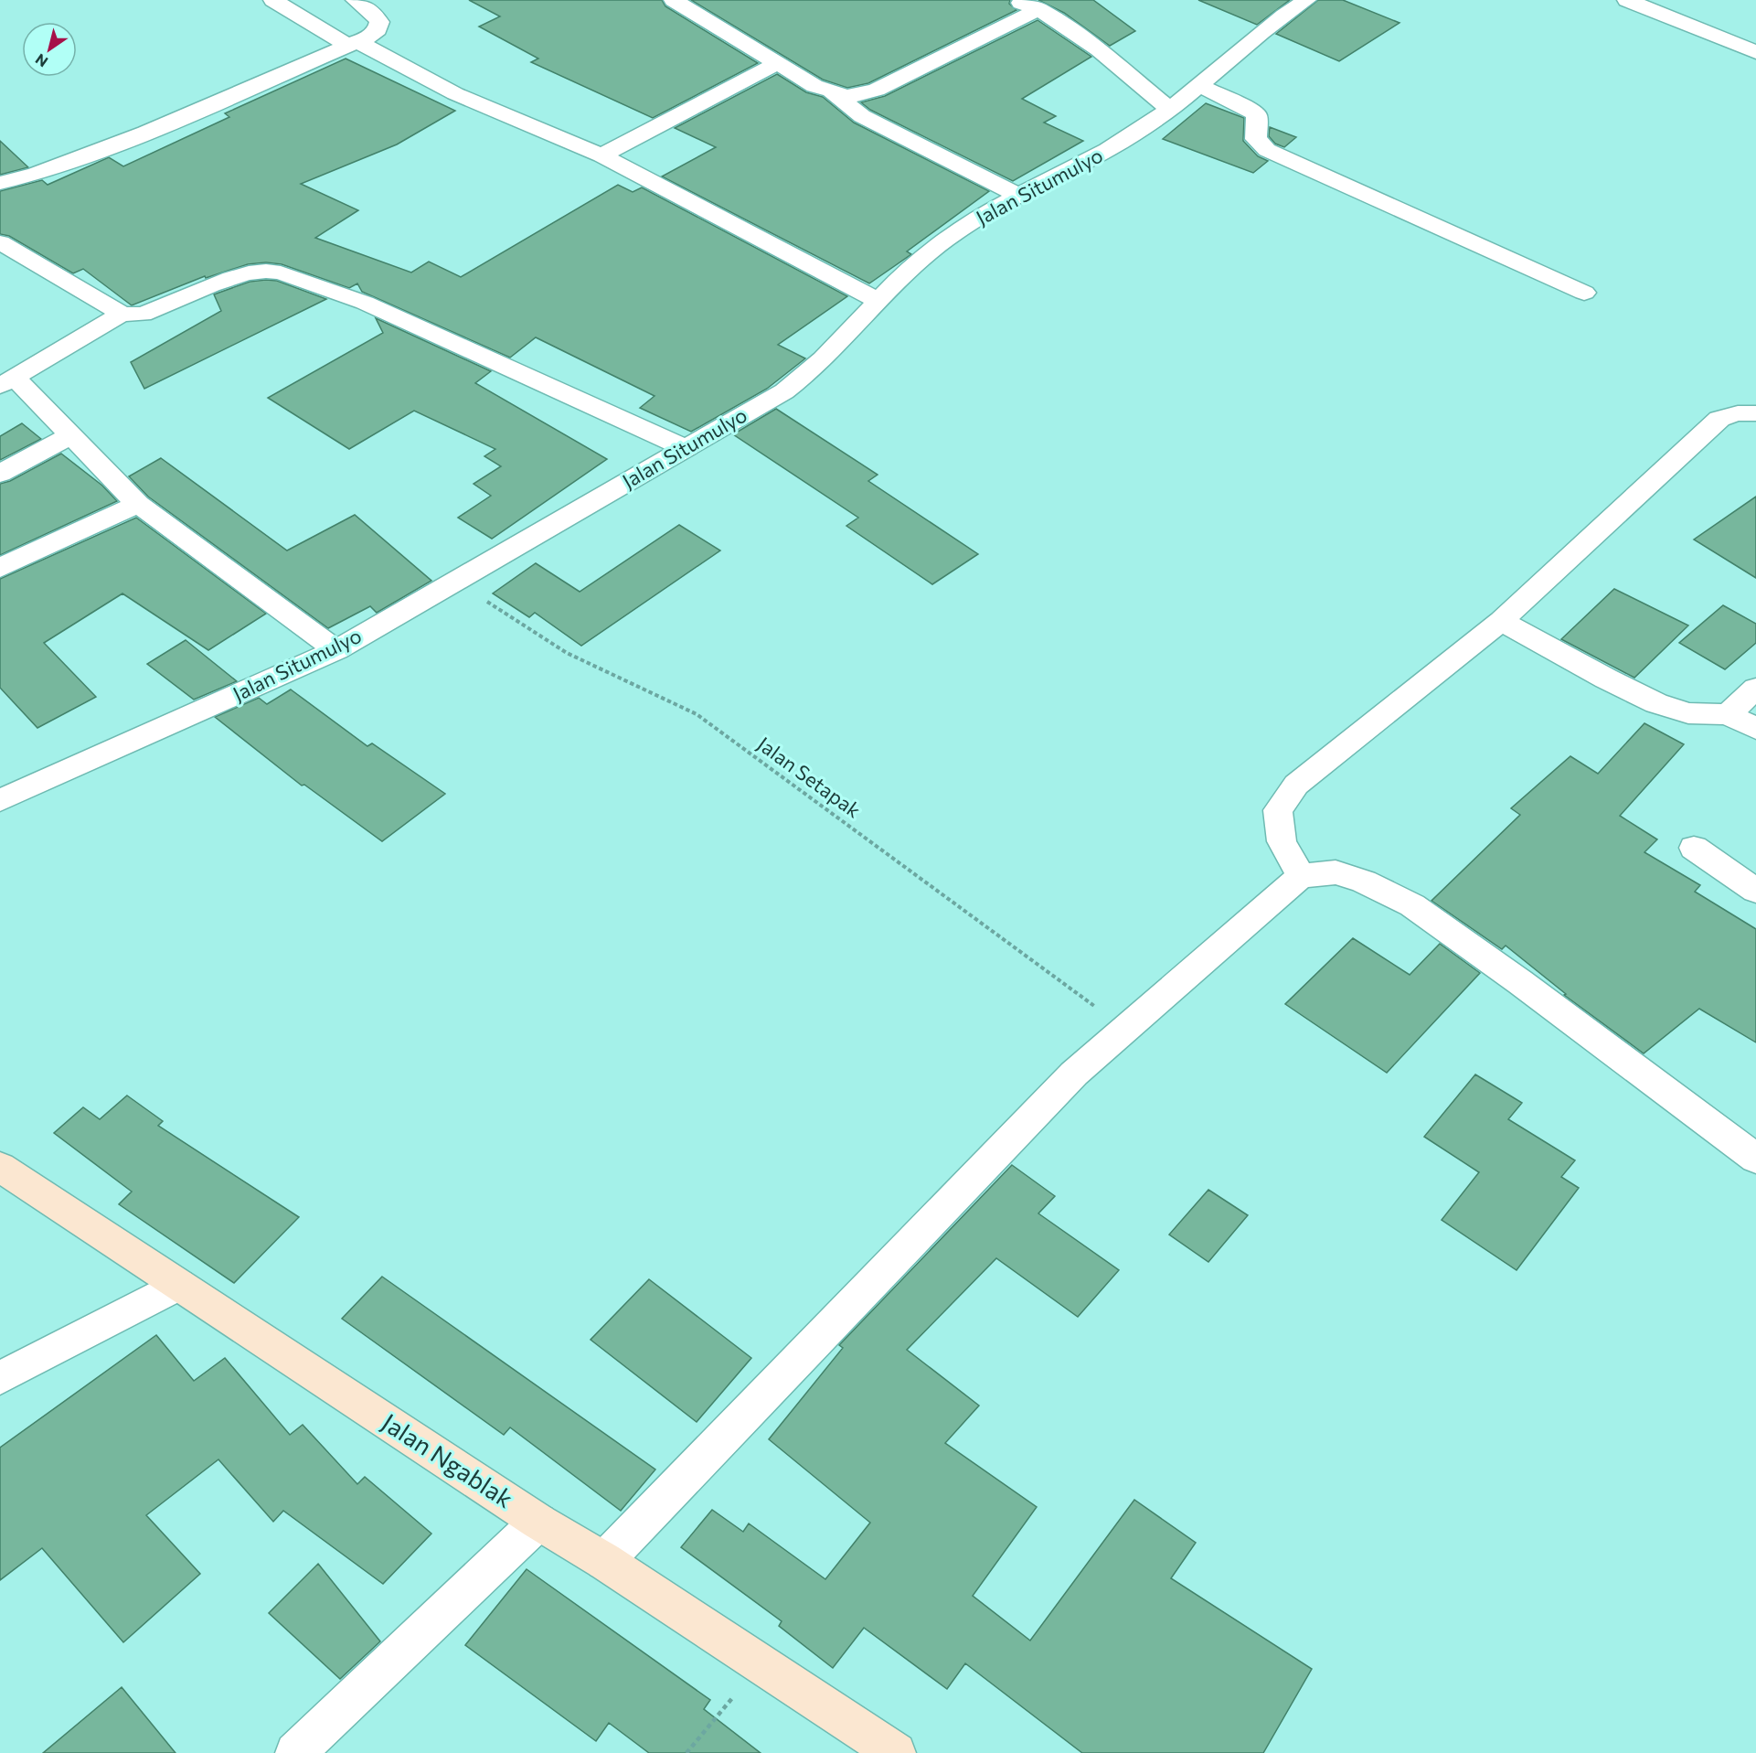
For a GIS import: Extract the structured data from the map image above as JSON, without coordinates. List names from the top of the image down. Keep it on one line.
{"streets":{"street":["Jalan Situmulyo","Jalan Ngablak"],"path":["Jalan Setapak"]},"crossings":[["Jalan Situmulyo","Jalan Setapak"]],"north":"bottom left"}
